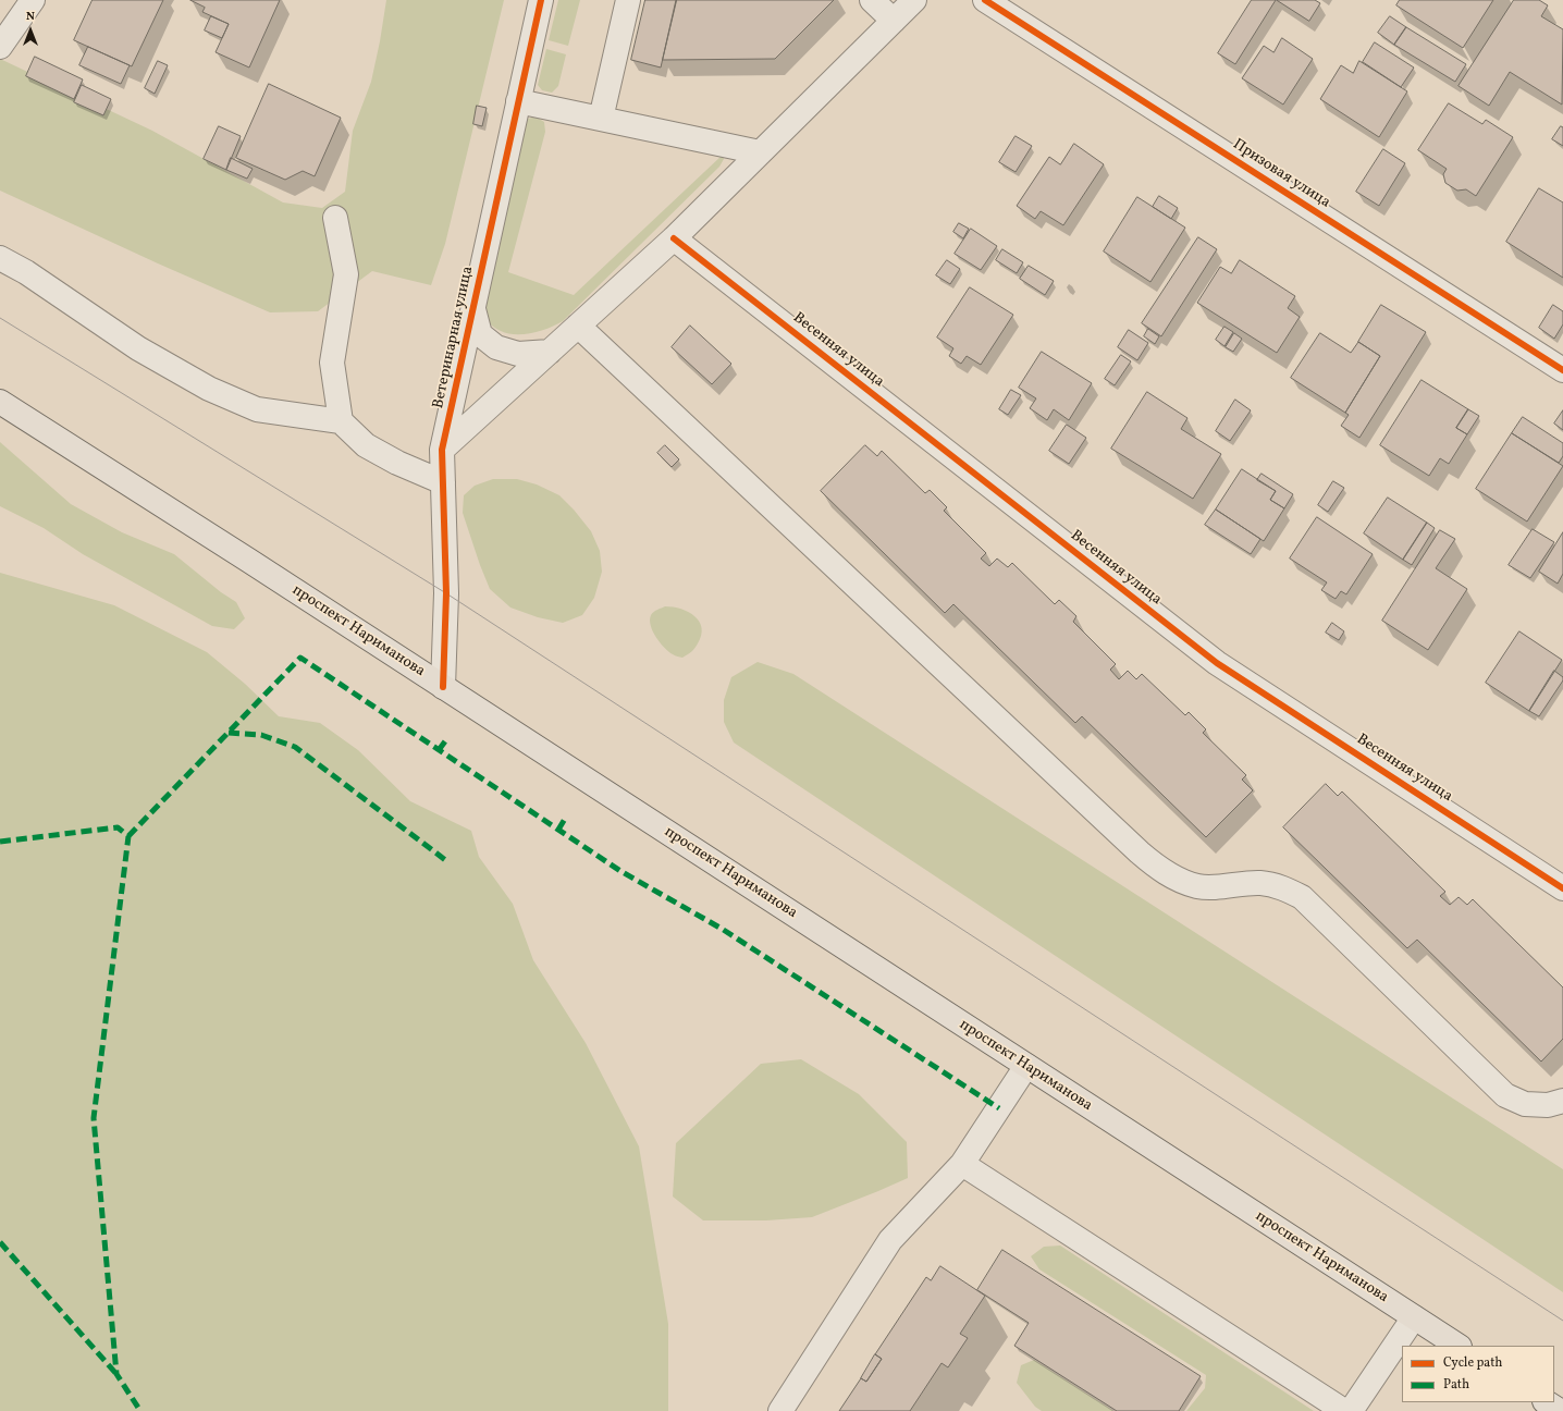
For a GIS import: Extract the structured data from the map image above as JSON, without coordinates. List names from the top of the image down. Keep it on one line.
{"streets":{"main road":["проспект Нариманова"],"street":["Призовая улица","Ветеринарная улица","Весенняя улица"]},"crossings":[["Ветеринарная улица","проспект Нариманова"]],"legend":["Cycle path","Path"],"north":"top"}
